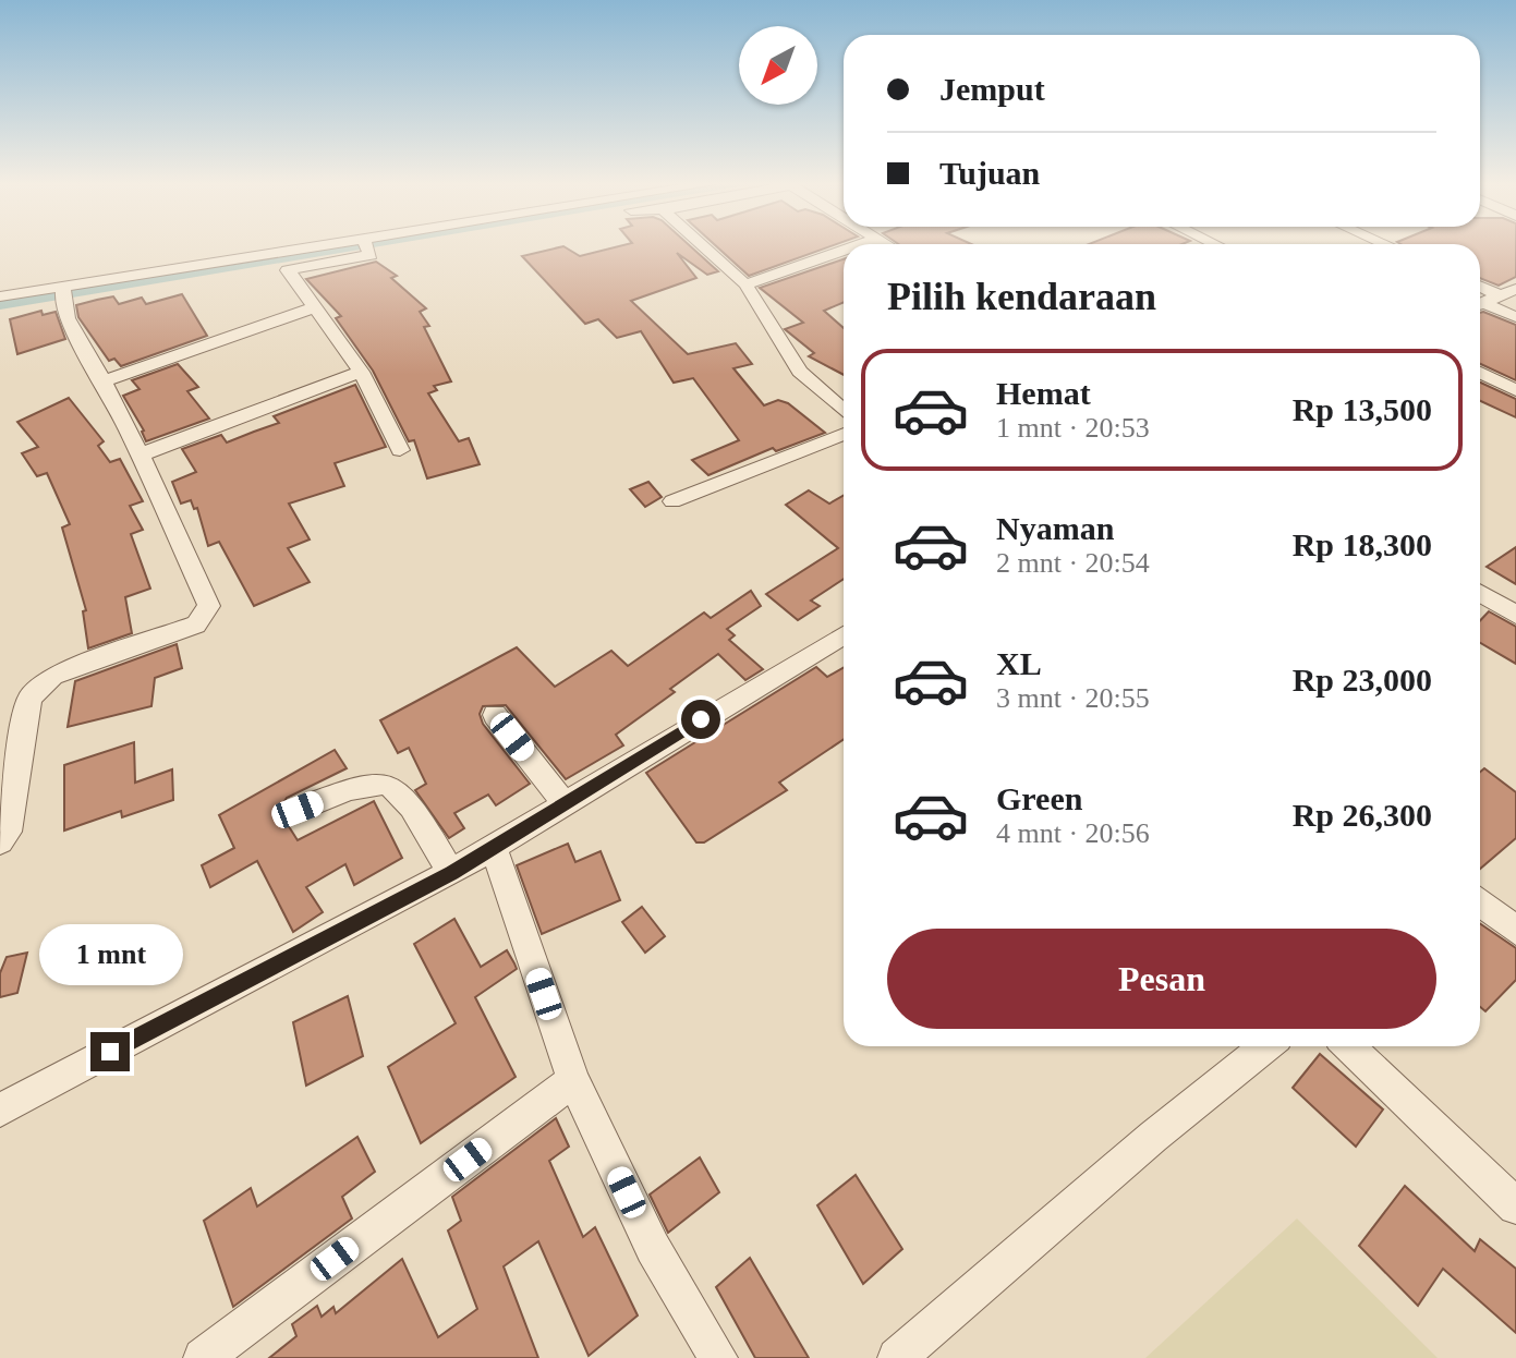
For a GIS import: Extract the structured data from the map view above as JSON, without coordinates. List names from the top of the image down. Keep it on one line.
{"north":"bottom left","page":{"banner":["Jemput","Tujuan"],"heading":"Pilih kendaraan","list":[{"name":"Hemat","note":"1 mnt · 20:53","value":"Rp 13,500"},{"name":"Nyaman","note":"2 mnt · 20:54","value":"Rp 18,300"},{"name":"XL","note":"3 mnt · 20:55","value":"Rp 23,000"},{"name":"Green","note":"4 mnt · 20:56","value":"Rp 26,300"}],"buttons":"Pesan","bubble":"1 mnt"}}
